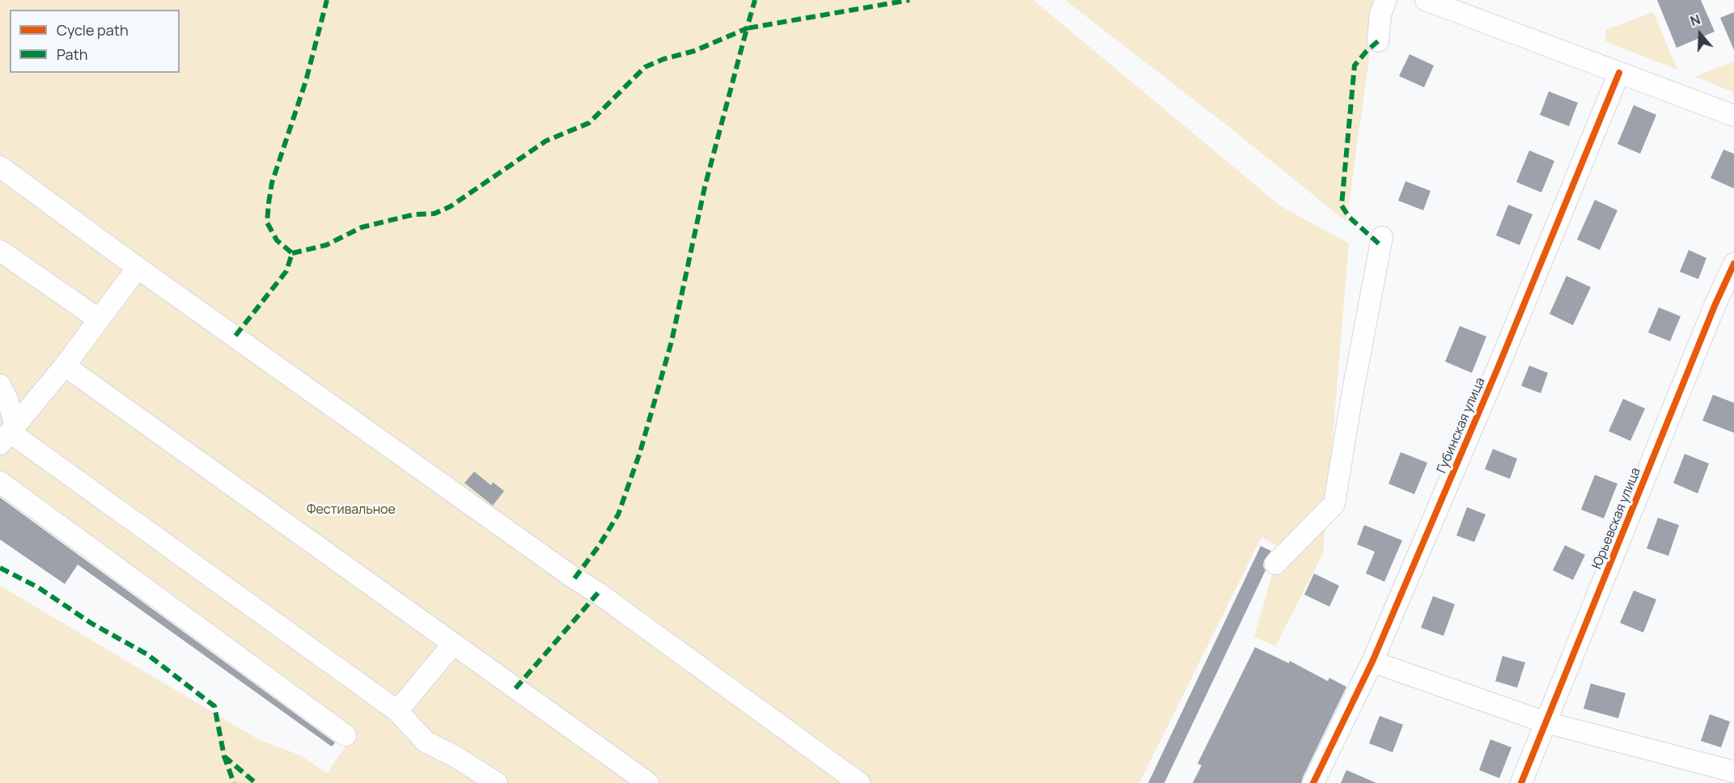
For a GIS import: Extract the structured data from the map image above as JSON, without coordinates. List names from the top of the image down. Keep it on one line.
{"streets":{"street":["Губинская улица","Юрьевская улица"]},"parks":["Фестивальное"],"legend":["Cycle path","Path"],"north":"top"}
